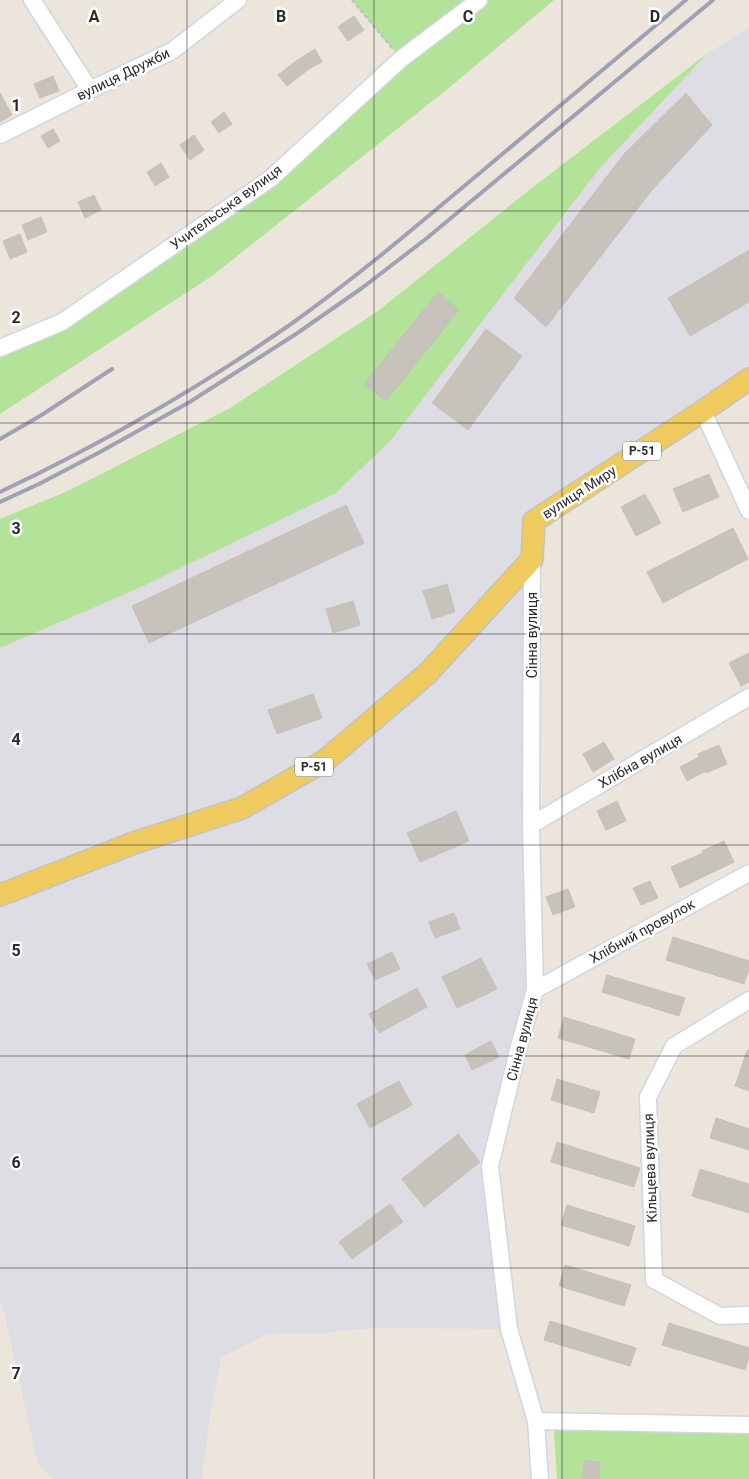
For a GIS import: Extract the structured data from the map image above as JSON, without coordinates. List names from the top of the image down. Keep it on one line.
{"streets":{"main road":["Р-51","вулиця Миру"],"street":["вулиця Дружби","Учительська вулиця","Сінна вулиця","Хлібна вулиця","Хлібний провулок","Кільцева вулиця"]},"crossings":[["Р-51","вулиця Миру"],["Р-51","Сінна вулиця"],["вулиця Миру","Сінна вулиця"],["Сінна вулиця","Хлібна вулиця"],["Сінна вулиця","Хлібний провулок"]],"grid":{"columns":["A","B","C","D"],"rows":["1","2","3","4","5","6","7"]}}
